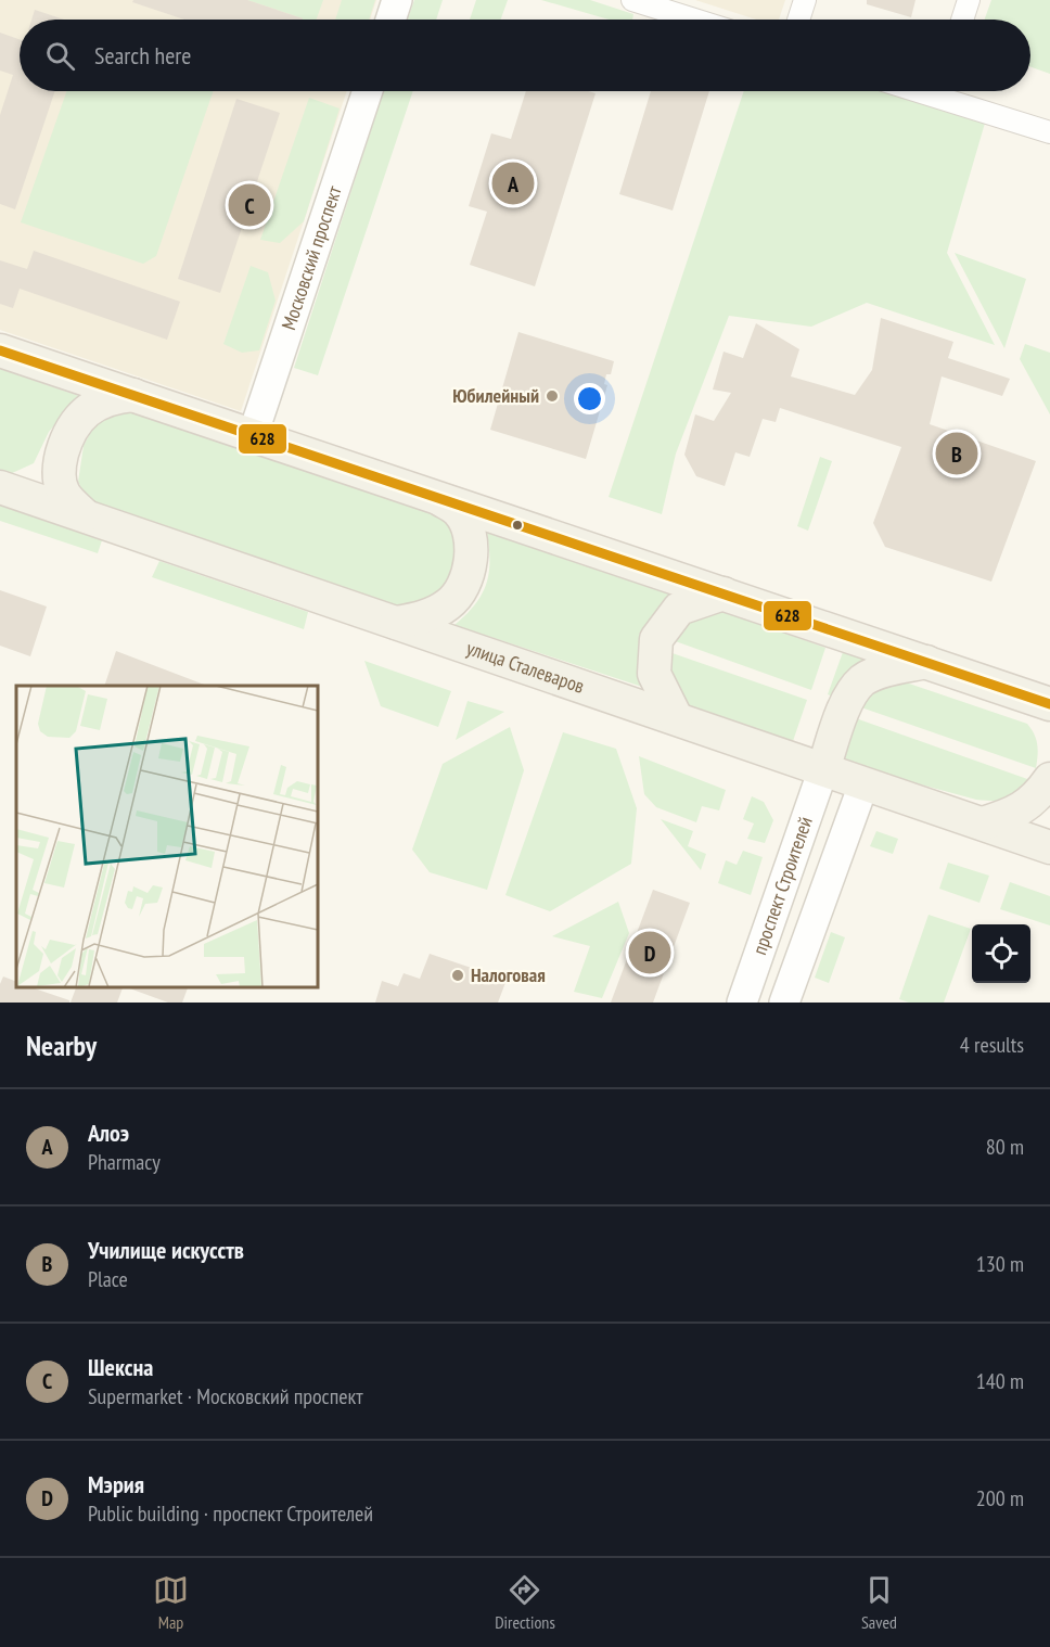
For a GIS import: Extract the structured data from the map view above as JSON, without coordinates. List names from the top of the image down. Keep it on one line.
{"streets":{"main road":["Московский проспект","улица Сталеваров","проспект Строителей"]},"crossings":[["улица Сталеваров","проспект Строителей"]],"places":["Юбилейный","Налоговая"],"lines":["transit line 628"],"page":{"search":"Search here","pins":["A","C","B","D"],"heading":["Nearby","4 results"],"list":[{"mark":"A","name":"Алоэ","note":"Pharmacy","value":"80 m"},{"mark":"B","name":"Училище искусств","note":"Place","value":"130 m"},{"mark":"C","name":"Шексна","note":"Supermarket · Московский проспект","value":"140 m"},{"mark":"D","name":"Мэрия","note":"Public building · проспект Строителей","value":"200 m"}],"nav":["Map","Directions","Saved"]}}
